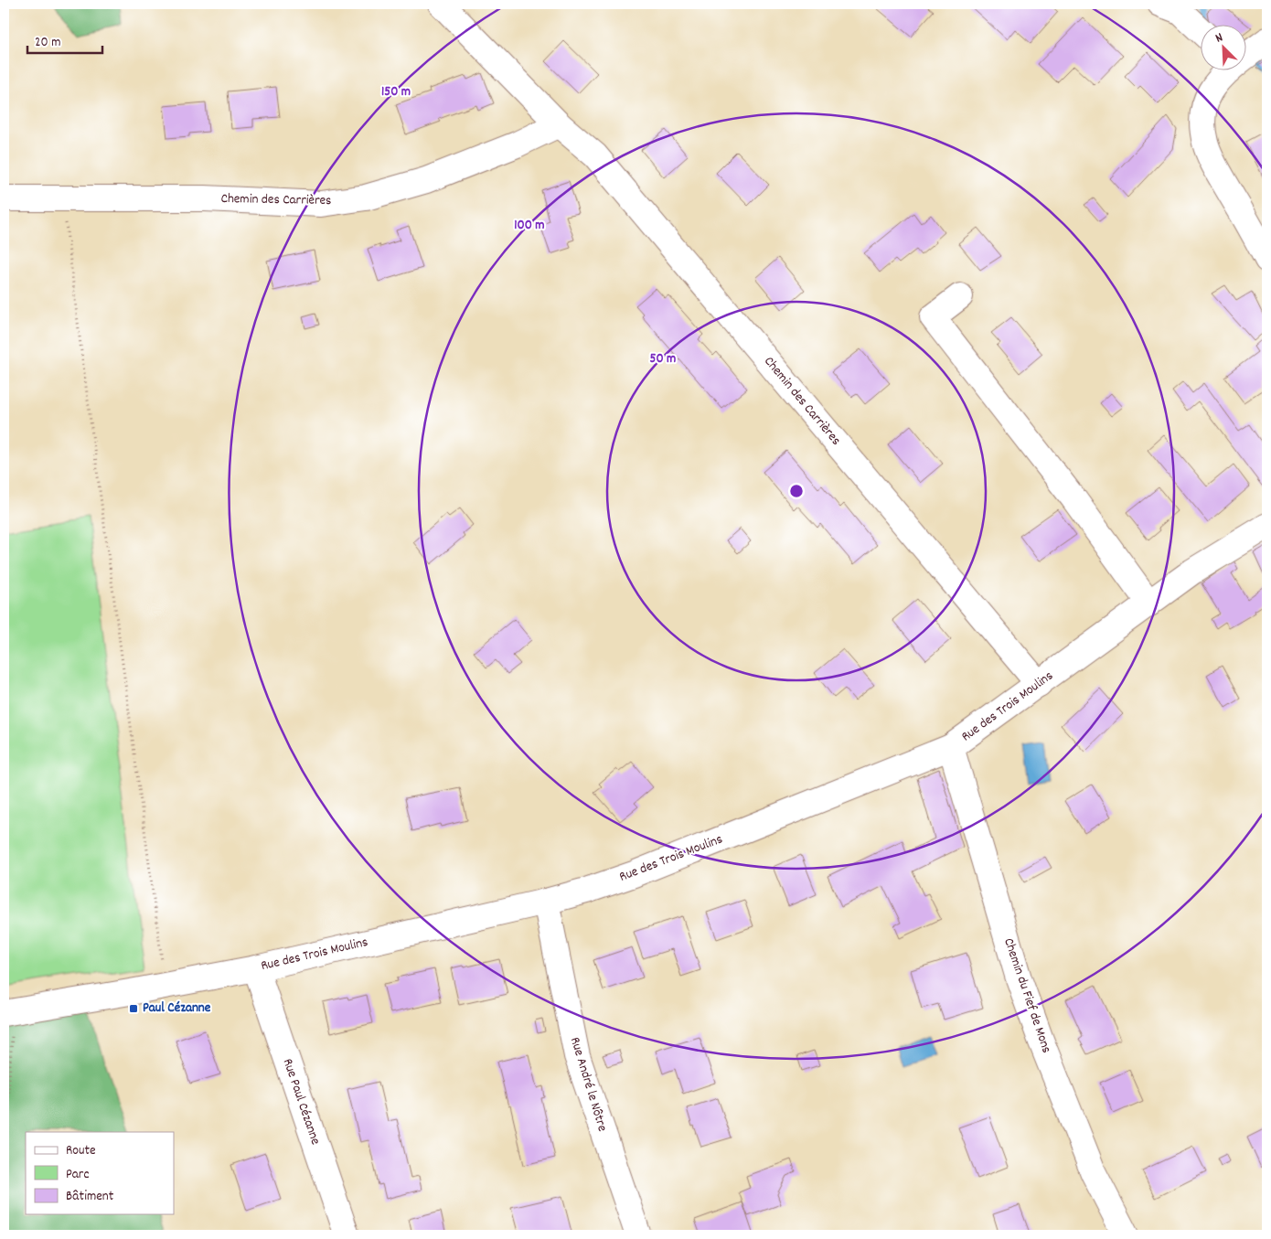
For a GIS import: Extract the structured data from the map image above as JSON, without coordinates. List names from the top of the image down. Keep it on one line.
{"streets":{"street":["Chemin des Carrières","Rue des Trois Moulins","Chemin du Fief de Mons","Rue André le Nôtre","Rue Paul Cézanne"]},"crossings":[["Chemin des Carrières","Rue des Trois Moulins"],["Rue des Trois Moulins","Chemin du Fief de Mons"],["Rue des Trois Moulins","Rue André le Nôtre"],["Rue des Trois Moulins","Rue Paul Cézanne"]],"places":{"transit":["Paul Cézanne"]},"legend":["Route","Parc","Bâtiment"],"scale_bar":"20 m","north":"top left","rings":["150 m","100 m","50 m"]}
